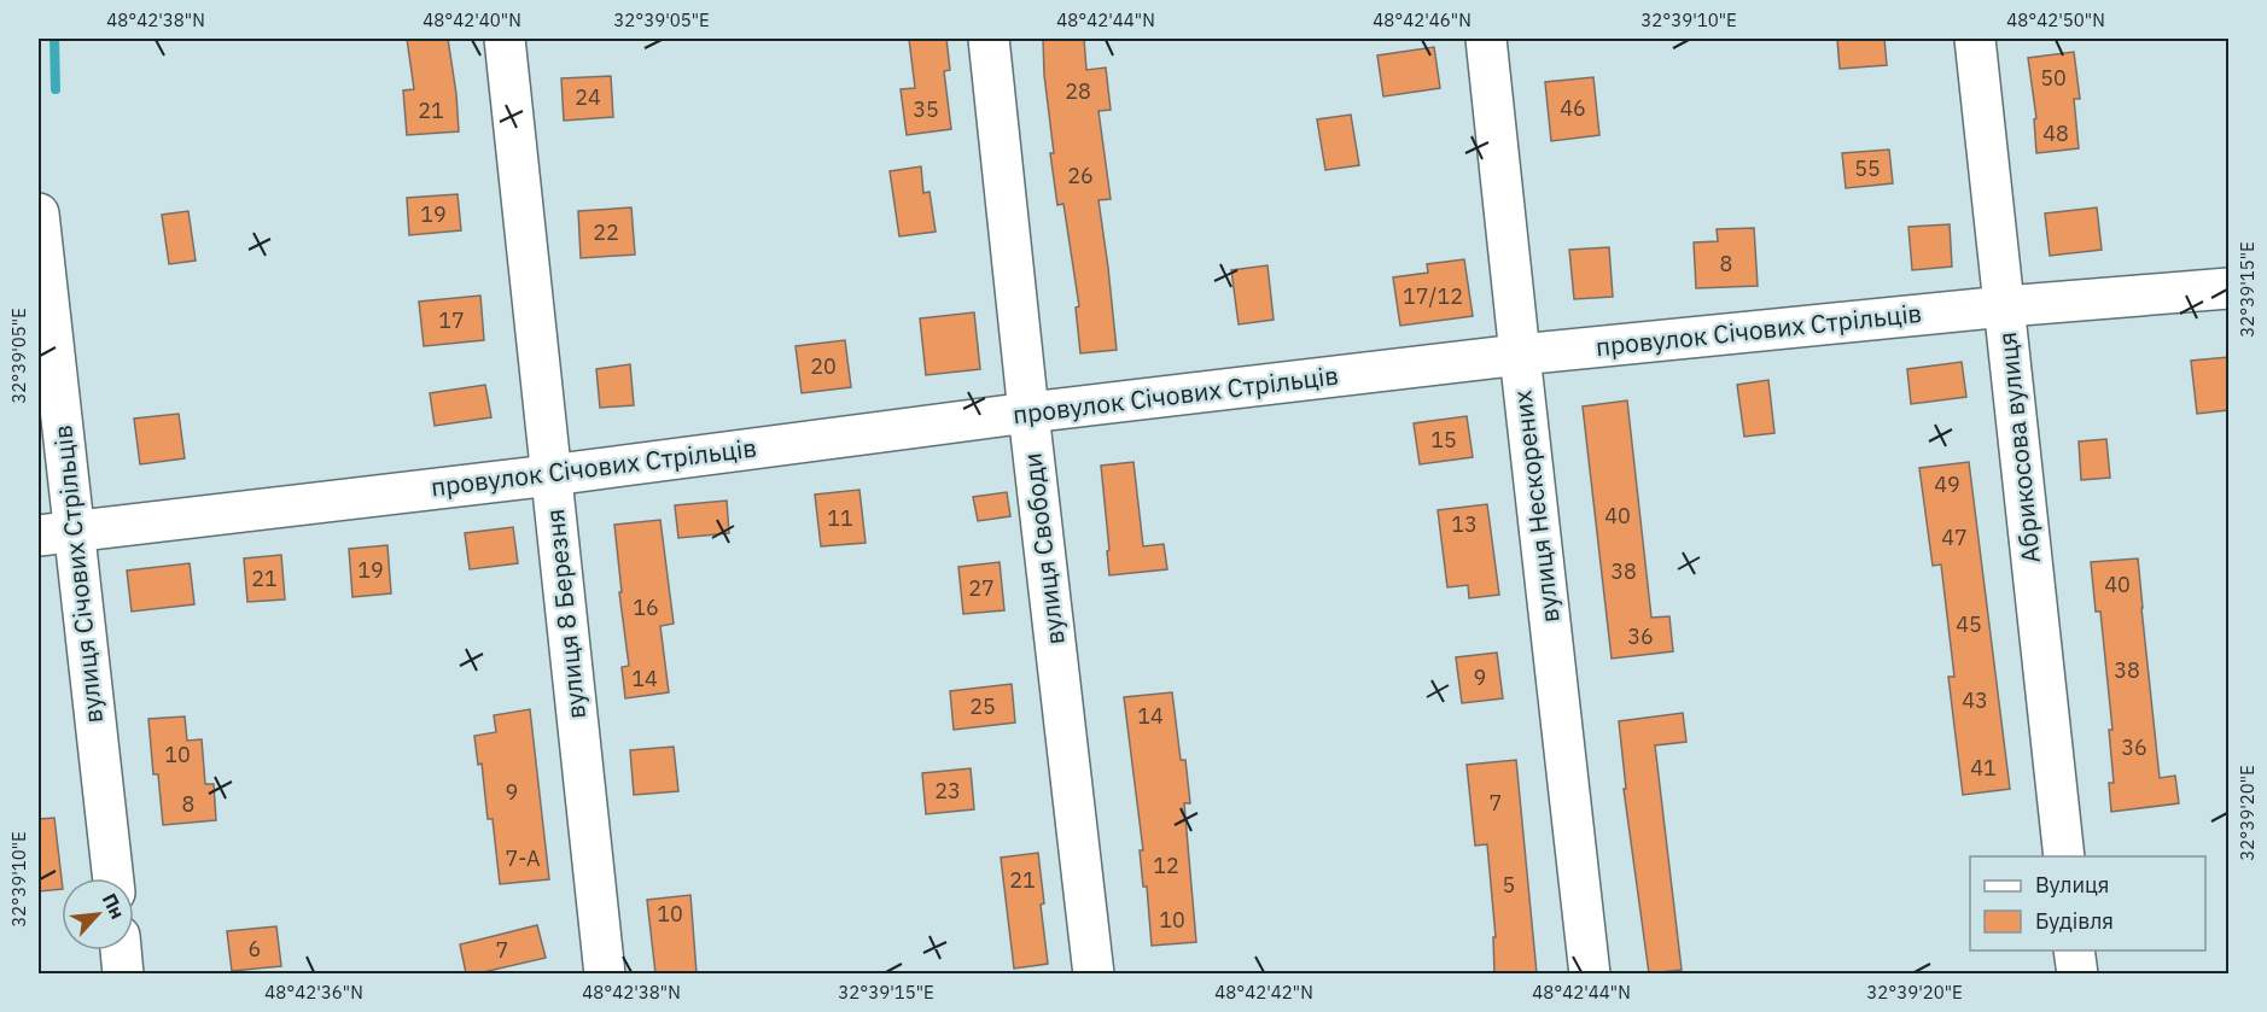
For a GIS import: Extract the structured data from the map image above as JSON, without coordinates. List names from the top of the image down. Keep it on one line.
{"streets":{"street":["провулок Січових Стрільців","Абрикосова вулиця","вулиця Нескорених","вулиця Свободи","вулиця Січових Стрільців","вулиця 8 Березня"]},"crossings":[["провулок Січових Стрільців","Абрикосова вулиця"],["провулок Січових Стрільців","вулиця Нескорених"],["провулок Січових Стрільців","вулиця Свободи"],["провулок Січових Стрільців","вулиця Січових Стрільців"],["провулок Січових Стрільців","вулиця 8 Березня"]],"house_numbers":["50","28","24","46","35","21","48","55","26","19","22","8","17/12","17","20","15","49","40","11","13","47","19","38","21","40","27","16","45","36","38","9","14","43","25","14","36","10","41","23","9","7","8","7-А","12","21","5","10","10","6","7"],"legend":["Вулиця","Будівля"],"north":"top right","coordinates":["48°42'38\"N","48°42'40\"N","32°39'05\"E","48°42'44\"N","48°42'46\"N","32°39'10\"E","48°42'50\"N","32°39'15\"E","32°39'20\"E","48°42'36\"N","48°42'42\"N"]}
